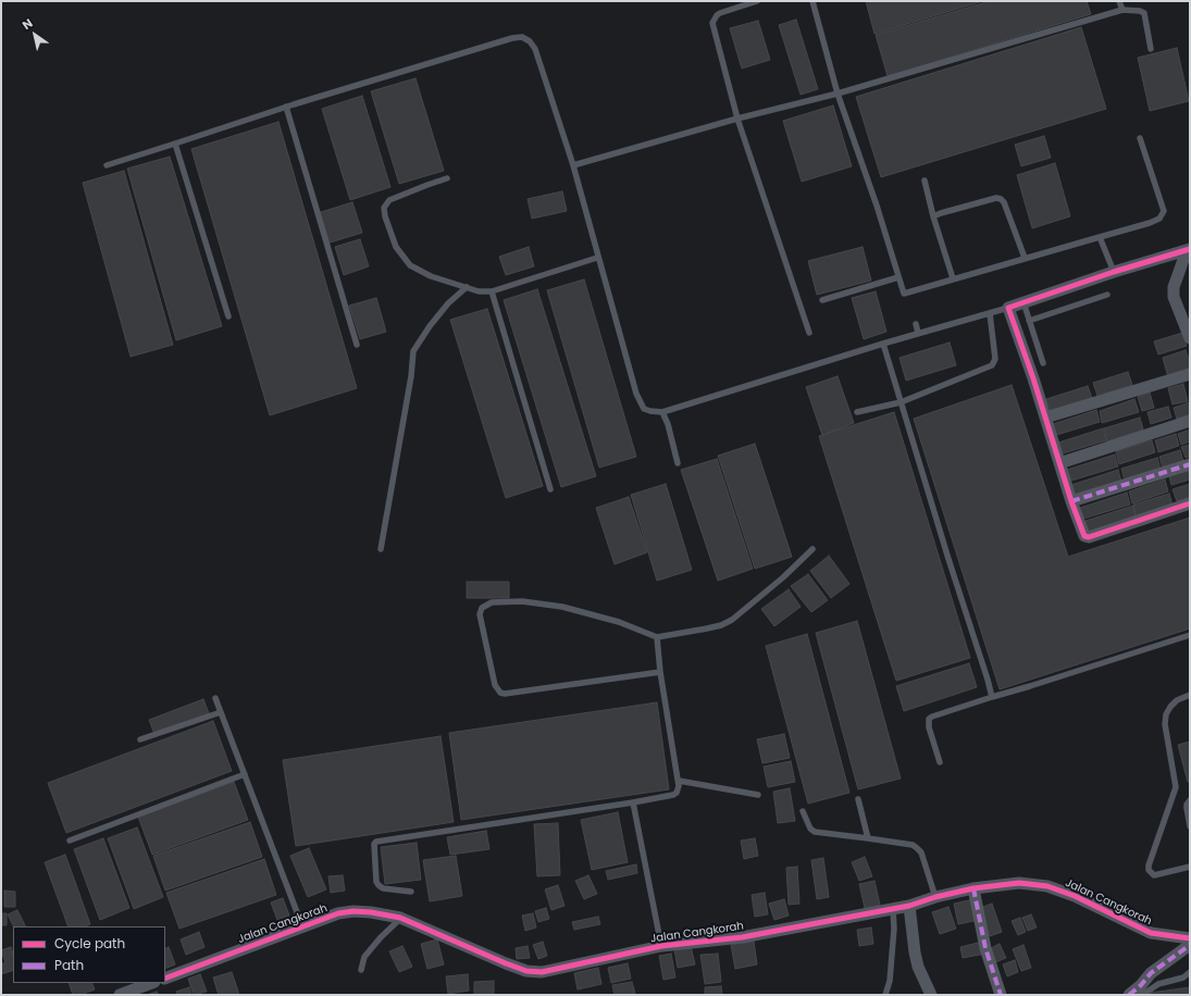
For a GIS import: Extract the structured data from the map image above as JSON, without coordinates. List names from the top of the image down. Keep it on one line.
{"streets":{"street":["Jalan Cangkorah"]},"legend":["Cycle path","Path"],"north":"top left"}
